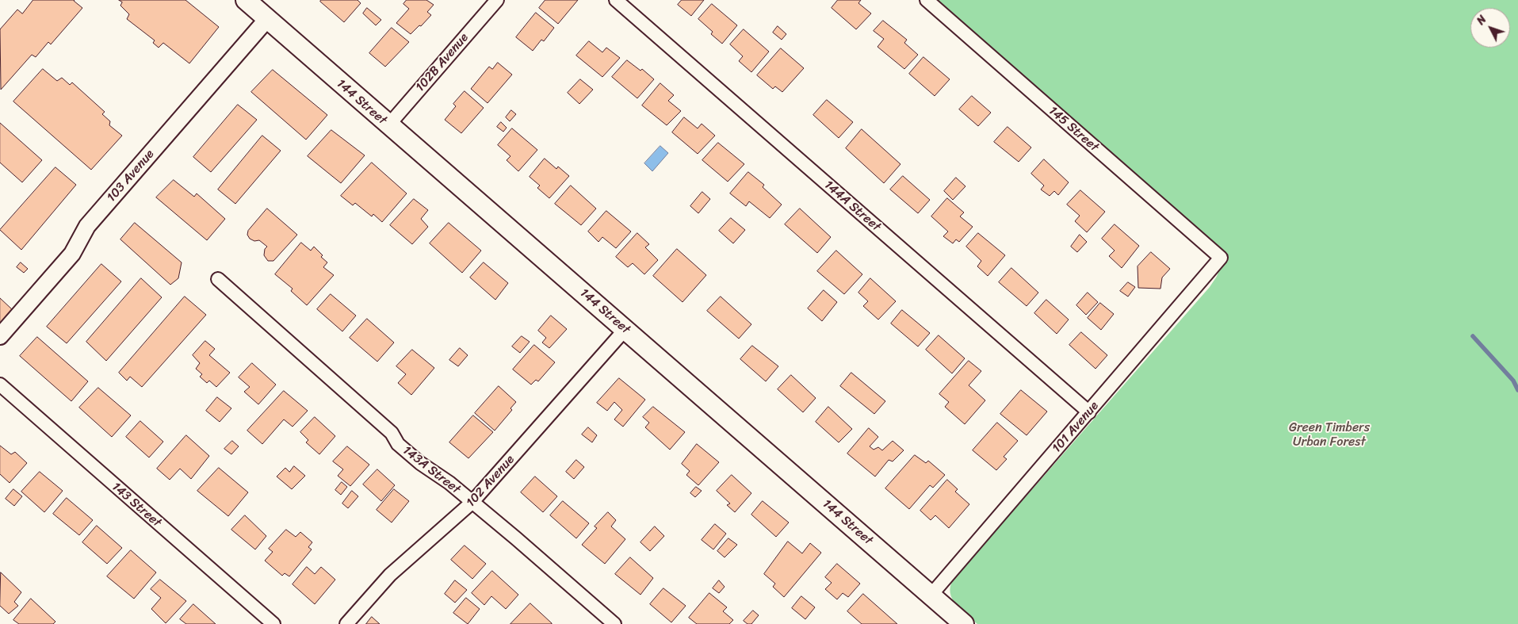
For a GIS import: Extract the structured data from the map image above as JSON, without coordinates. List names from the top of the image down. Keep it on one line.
{"streets":{"main road":["144 Street"],"street":["102B Avenue","145 Street","103 Avenue","144A Street","101 Avenue","143A Street","102 Avenue","143 Street"]},"crossings":[["102B Avenue","144 Street"],["144 Street","103 Avenue"],["144 Street","101 Avenue"],["144 Street","102 Avenue"],["145 Street","101 Avenue"],["144A Street","101 Avenue"],["143A Street","102 Avenue"]],"parks":["Green Timbers Urban Forest"],"north":"top left"}
